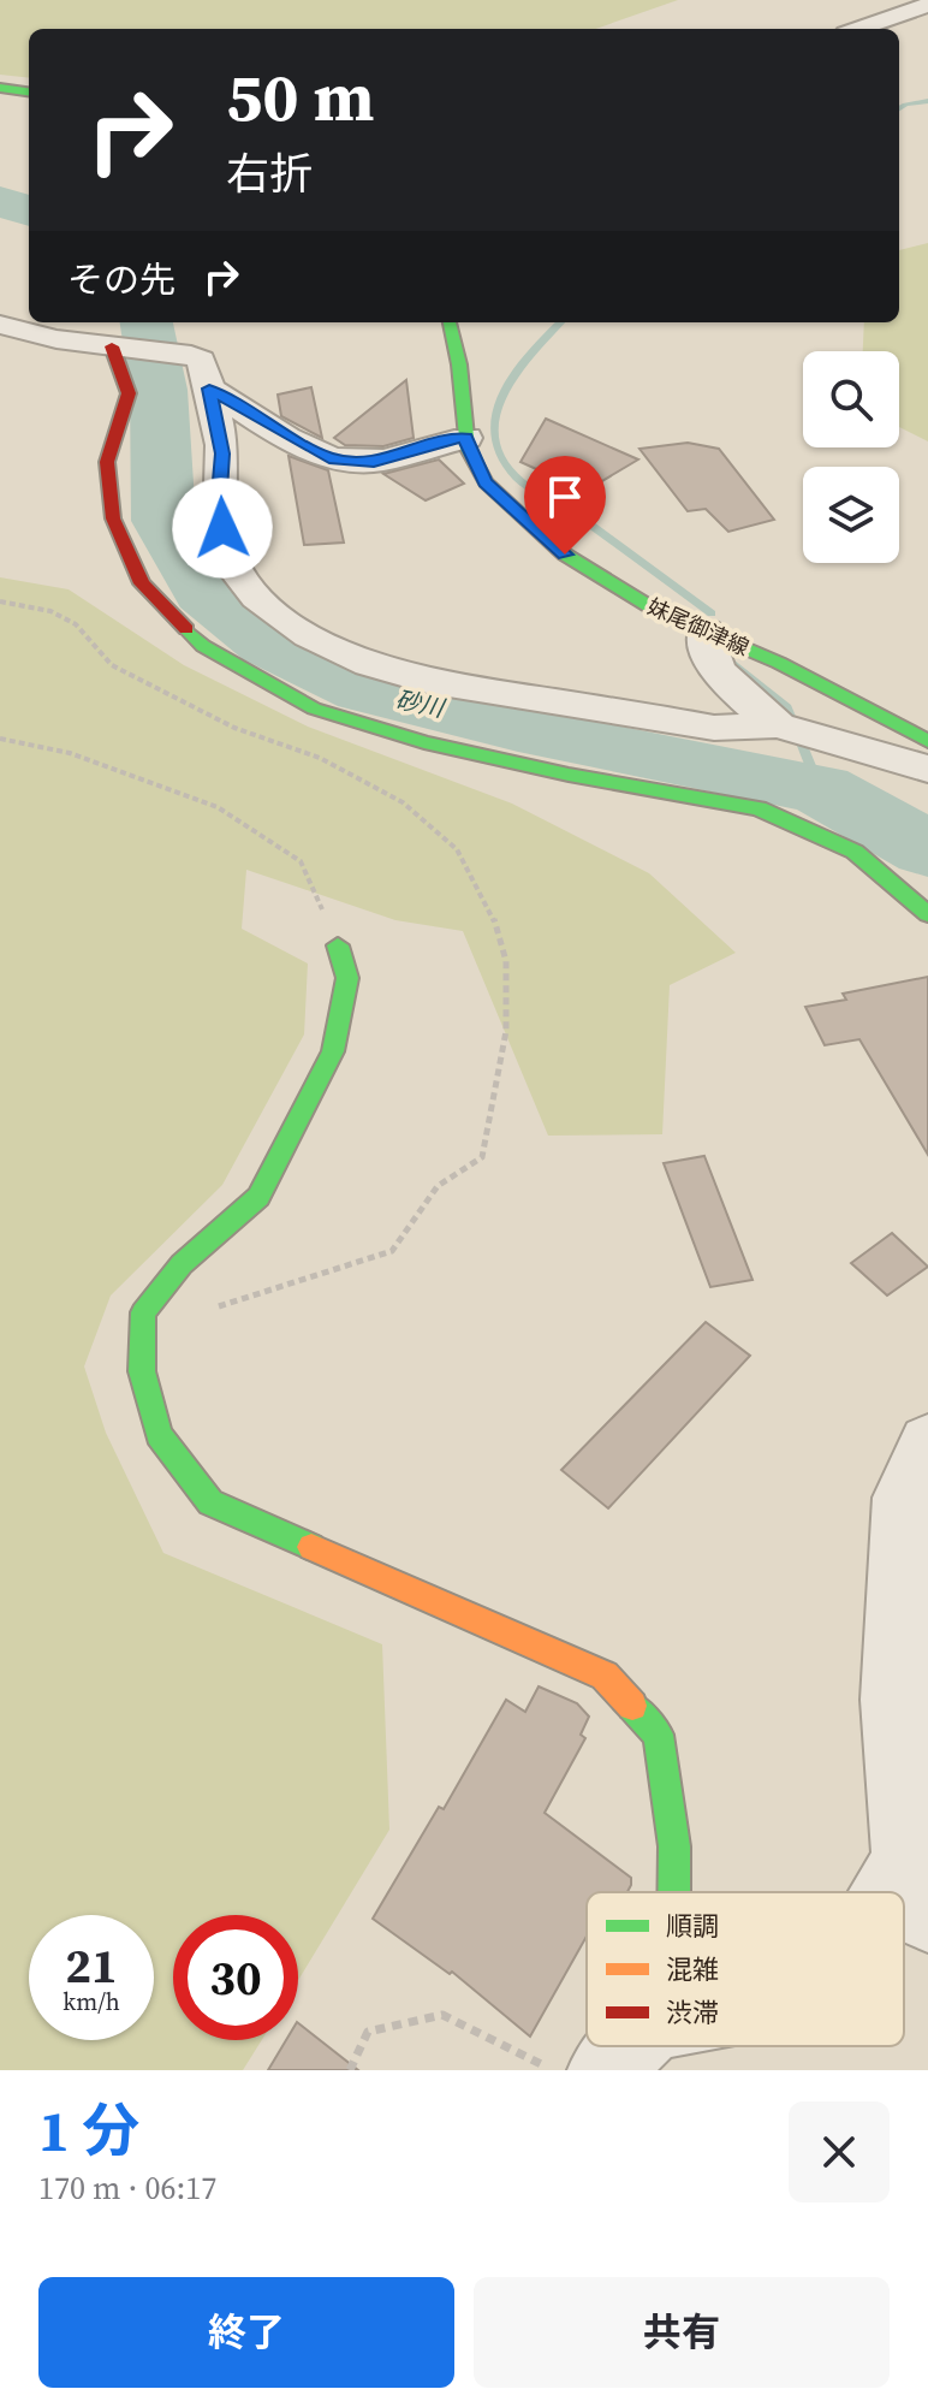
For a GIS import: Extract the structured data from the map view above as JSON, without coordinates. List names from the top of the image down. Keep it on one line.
{"streets":{"street":["妹尾御津線"]},"water":["砂川"],"legend":["順調","混雑","渋滞"],"page":{"turn":["50 m","右折"],"then":"その先","speed":"21 km/h","limit":"30","heading":["1 分","170 m · 06:17"],"buttons":["終了","共有"]}}
